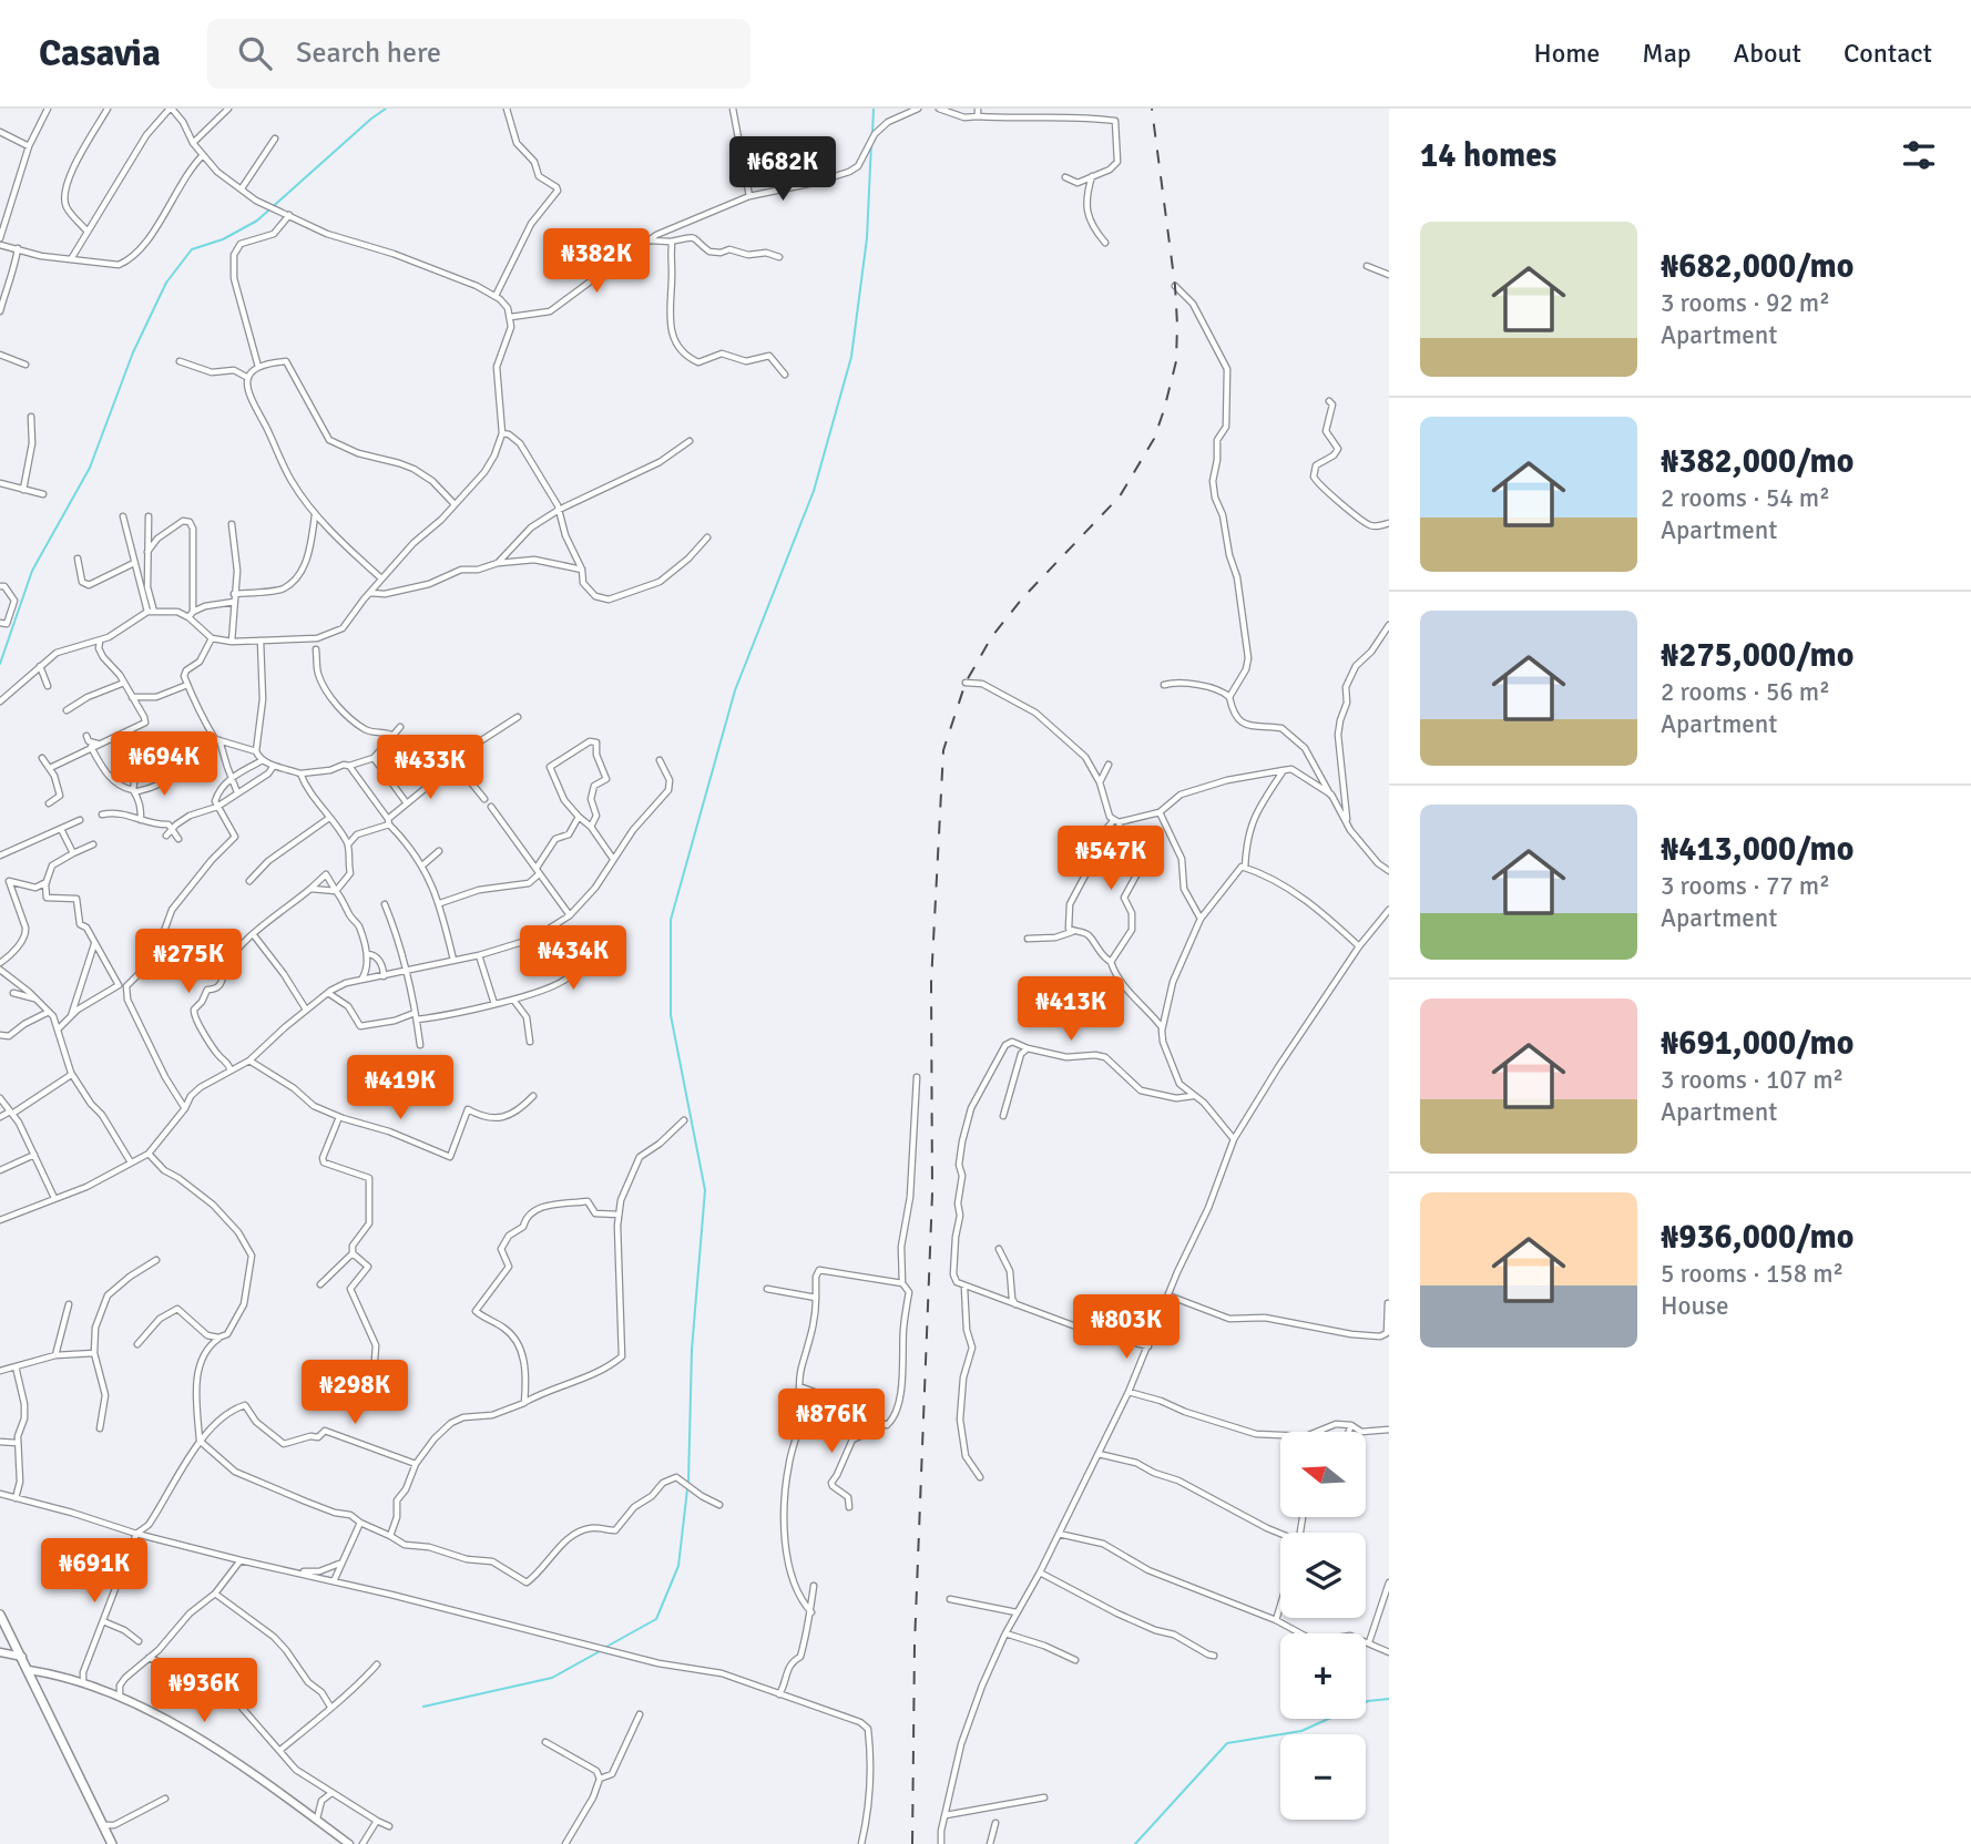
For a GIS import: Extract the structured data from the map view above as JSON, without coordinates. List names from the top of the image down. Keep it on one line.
{"north":"left","page":{"header":"Casavia","search":"Search here","nav":["Home","Map","About","Contact"],"heading":"14 homes","price":["₦682K","₦382K","₦694K","₦433K","₦547K","₦434K","₦275K","₦413K","₦419K","₦803K","₦298K","₦876K","₦691K","₦936K"],"list":[{"name":"₦682,000/mo","note":"3 rooms · 92 m² · Apartment"},{"name":"₦382,000/mo","note":"2 rooms · 54 m² · Apartment"},{"name":"₦275,000/mo","note":"2 rooms · 56 m² · Apartment"},{"name":"₦413,000/mo","note":"3 rooms · 77 m² · Apartment"},{"name":"₦691,000/mo","note":"3 rooms · 107 m² · Apartment"},{"name":"₦936,000/mo","note":"5 rooms · 158 m² · House"}],"map_buttons":["+","−"]}}
